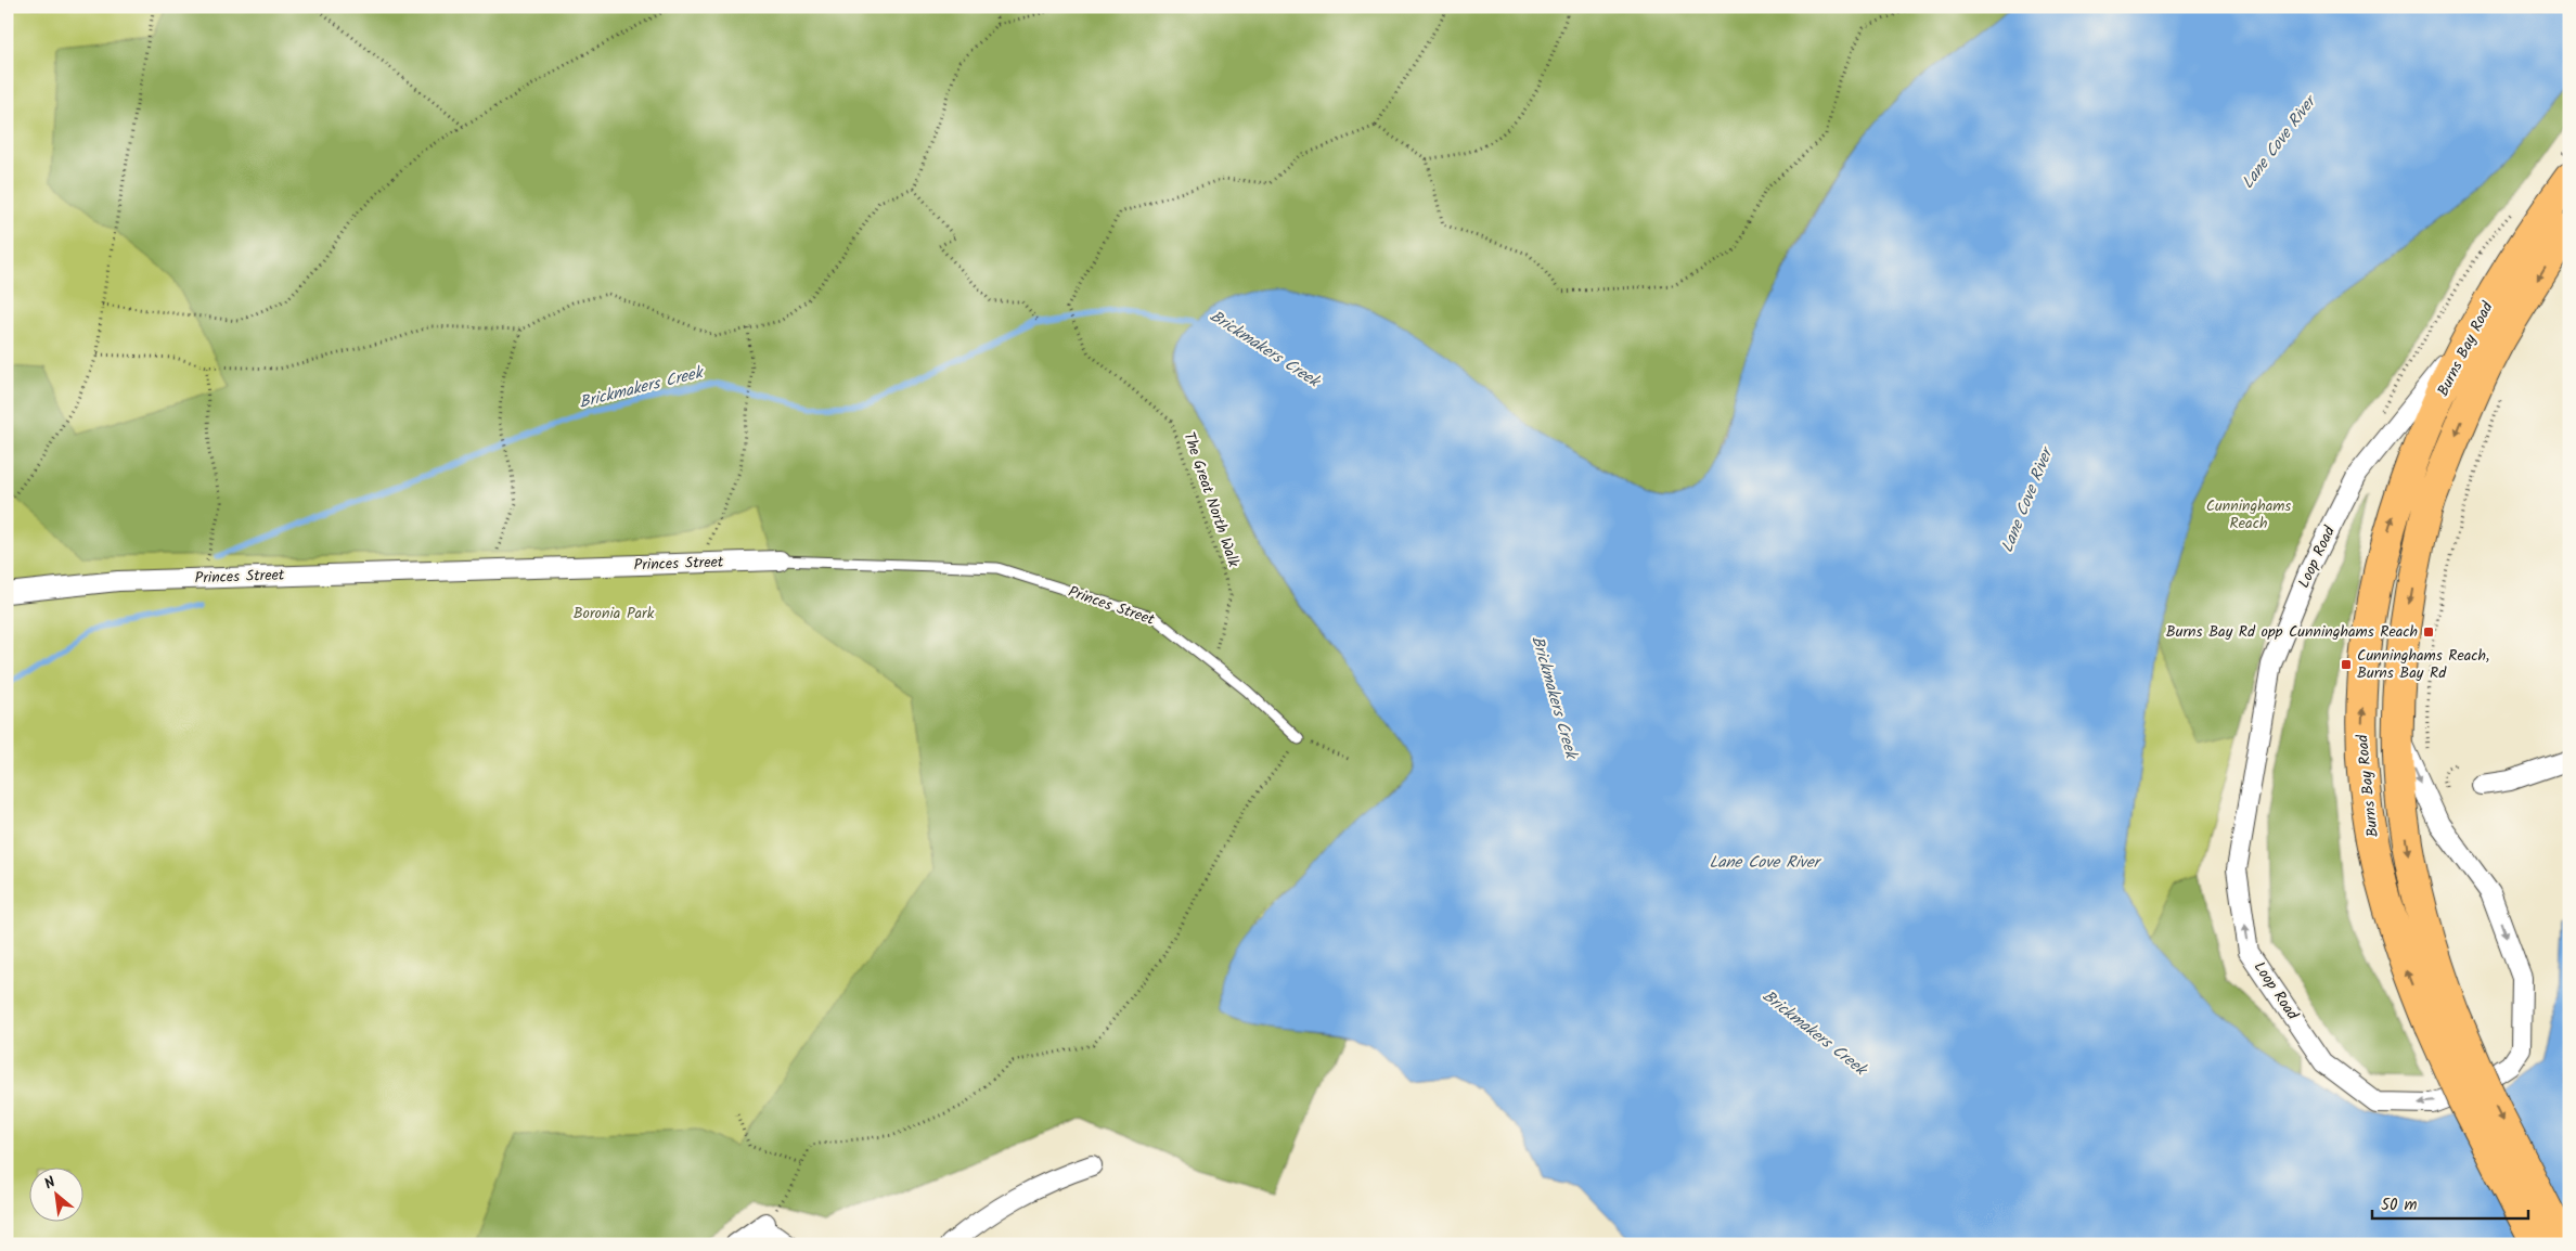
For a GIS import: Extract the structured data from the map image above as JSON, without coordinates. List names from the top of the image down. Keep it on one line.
{"streets":{"main road":["Burns Bay Road"],"street":["Loop Road","Princes Street"],"path":["The Great North Walk"]},"crossings":[["Burns Bay Road","Loop Road"],["The Great North Walk","Princes Street"]],"water":["Lane Cove River","Brickmakers Creek"],"parks":["Cunninghams Reach","Boronia Park"],"places":{"transit":["Burns Bay Rd opp Cunninghams Reach","Cunninghams Reach, Burns Bay Rd"]},"scale_bar":"50 m","north":"top left"}
